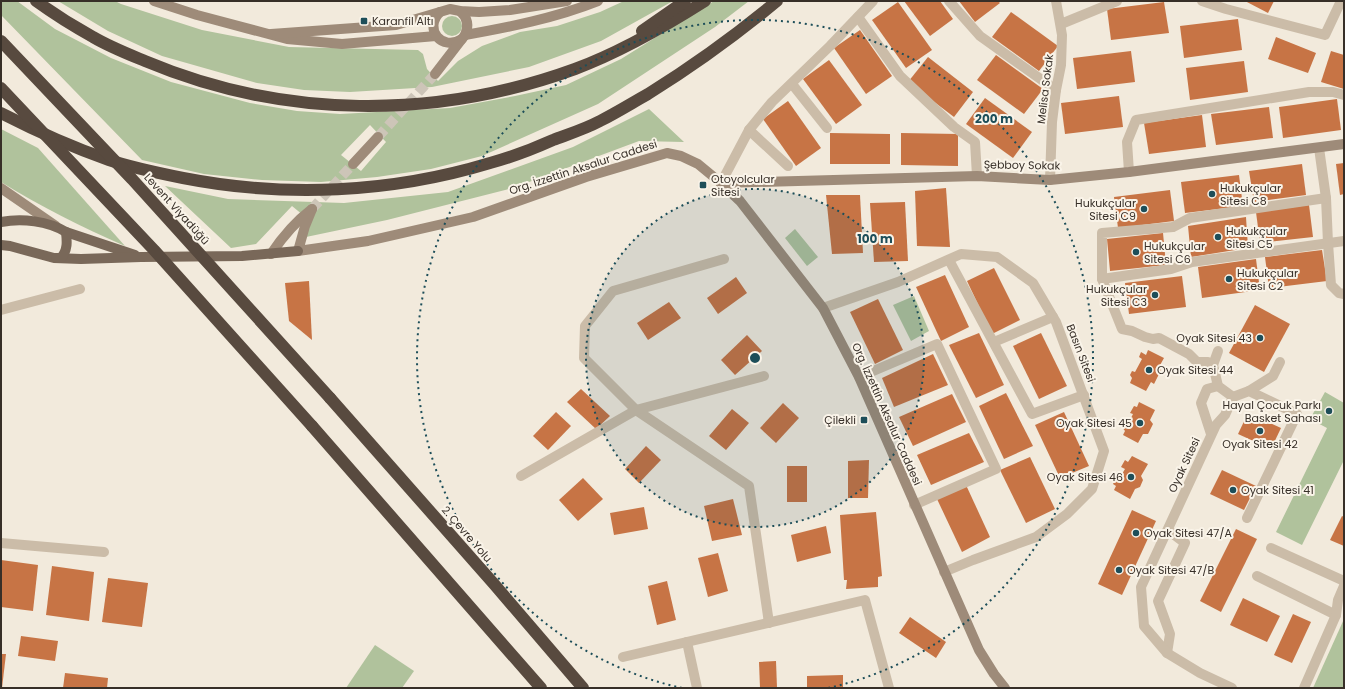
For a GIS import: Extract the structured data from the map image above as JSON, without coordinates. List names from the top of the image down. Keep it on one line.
{"streets":{"highway":["Levent Viyadüğü","2. Çevre Yolu"],"main road":["Şebboy Sokak","Org. İzzettin Aksalur Caddesi"],"street":["Melisa Sokak","Basın Sitesi","Oyak Sitesi"]},"crossings":[["Melisa Sokak","Şebboy Sokak"],["Şebboy Sokak","Org. İzzettin Aksalur Caddesi"],["Org. İzzettin Aksalur Caddesi","Basın Sitesi"],["Levent Viyadüğü","2. Çevre Yolu"]],"places":{"transit":["Karanfil Altı","Otoyolcular Sitesi","Çilekli"],"other":["Hukukçular Sitesi C8","Hukukçular Sitesi C9","Hukukçular Sitesi C5","Hukukçular Sitesi C6","Hukukçular Sitesi C2","Hukukçular Sitesi C3","Oyak Sitesi 43","Oyak Sitesi 44","Hayal Çocuk Parkı Basket Sahası","Oyak Sitesi 45","Oyak Sitesi 42","Oyak Sitesi 46","Oyak Sitesi 41","Oyak Sitesi 47/A","Oyak Sitesi 47/B"]},"rings":["200 m","100 m"]}
